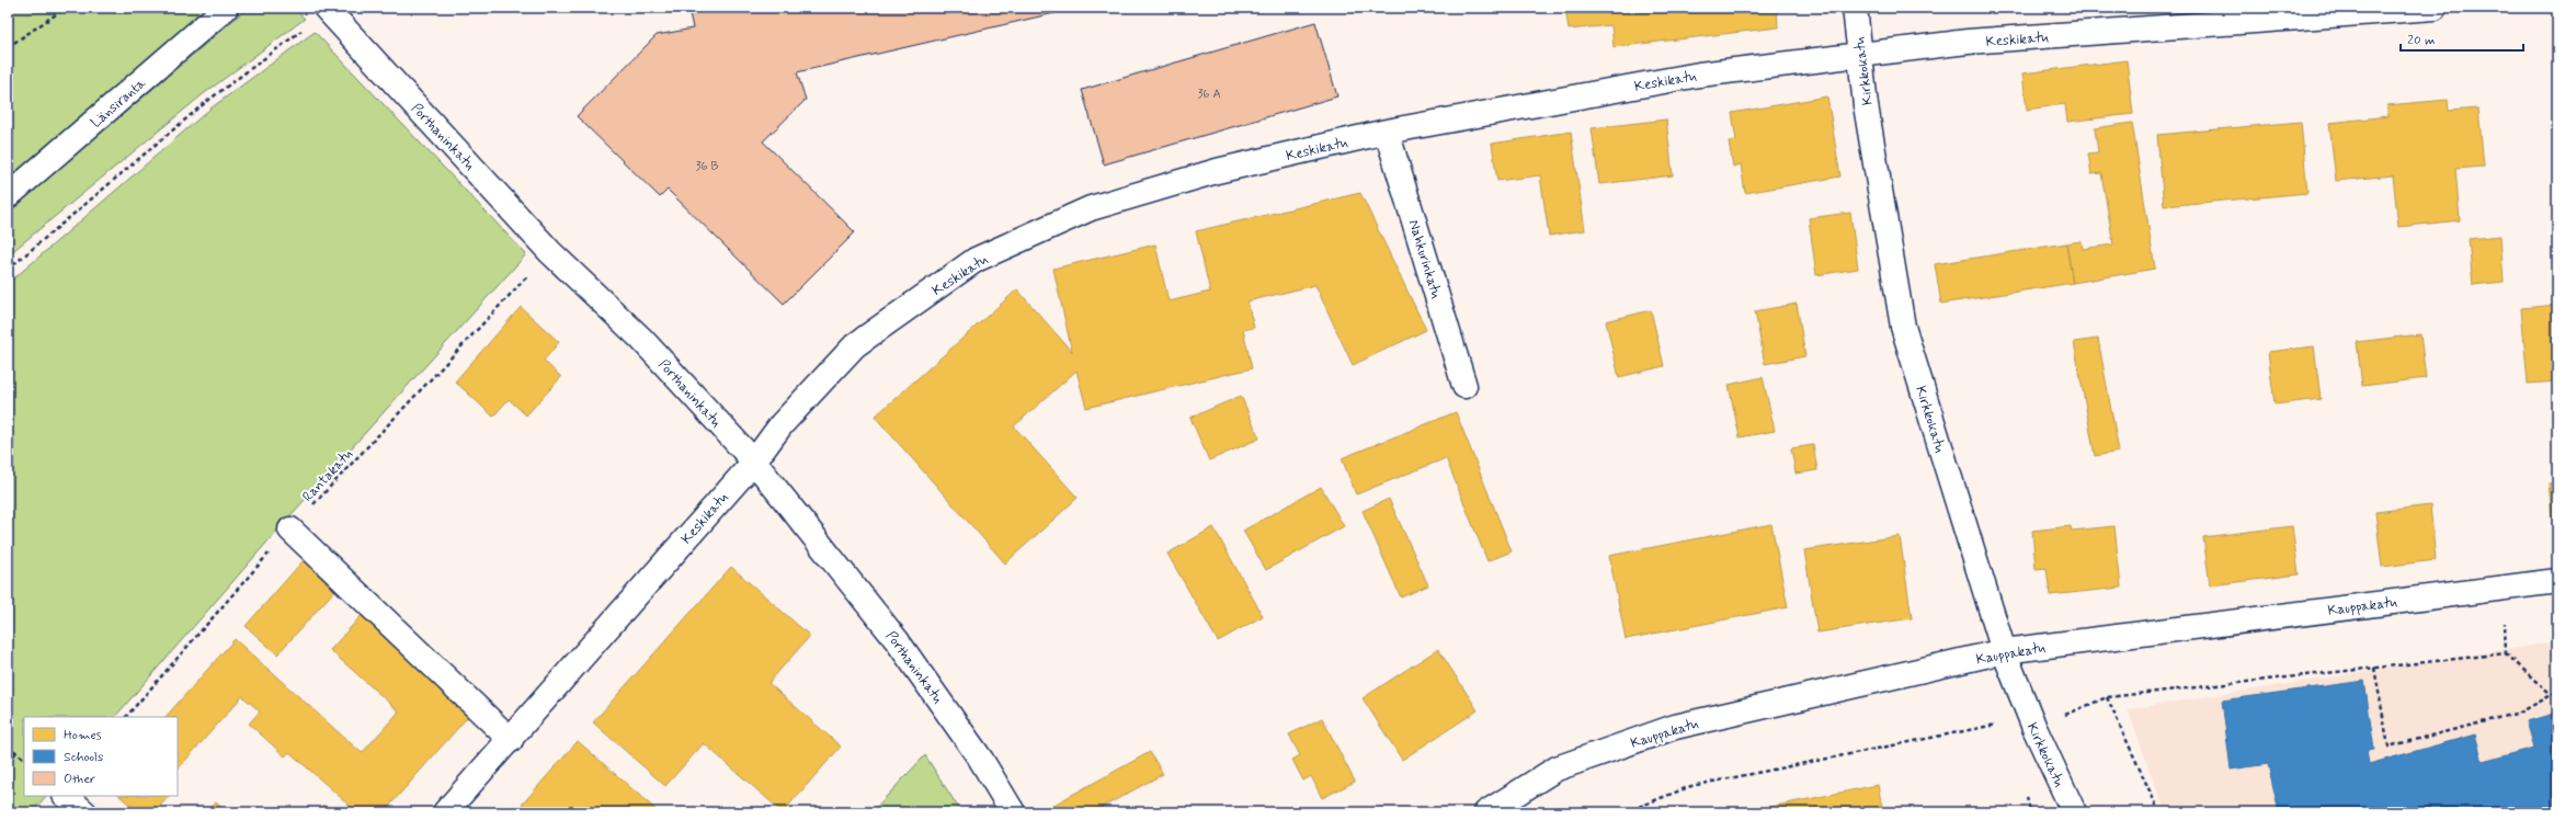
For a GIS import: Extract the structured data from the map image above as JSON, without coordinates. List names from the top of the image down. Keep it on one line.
{"streets":{"street":["Keskikatu","Kirkkokatu","Länsiranta","Porthaninkatu","Nahkurinkatu","Kauppakatu"],"path":["Rantakatu"]},"crossings":[["Keskikatu","Kirkkokatu"],["Keskikatu","Porthaninkatu"],["Keskikatu","Nahkurinkatu"],["Kirkkokatu","Kauppakatu"],["Porthaninkatu","Rantakatu"]],"house_numbers":["36 A","36 B"],"legend":["Homes","Schools","Other"],"scale_bar":"20 m"}
